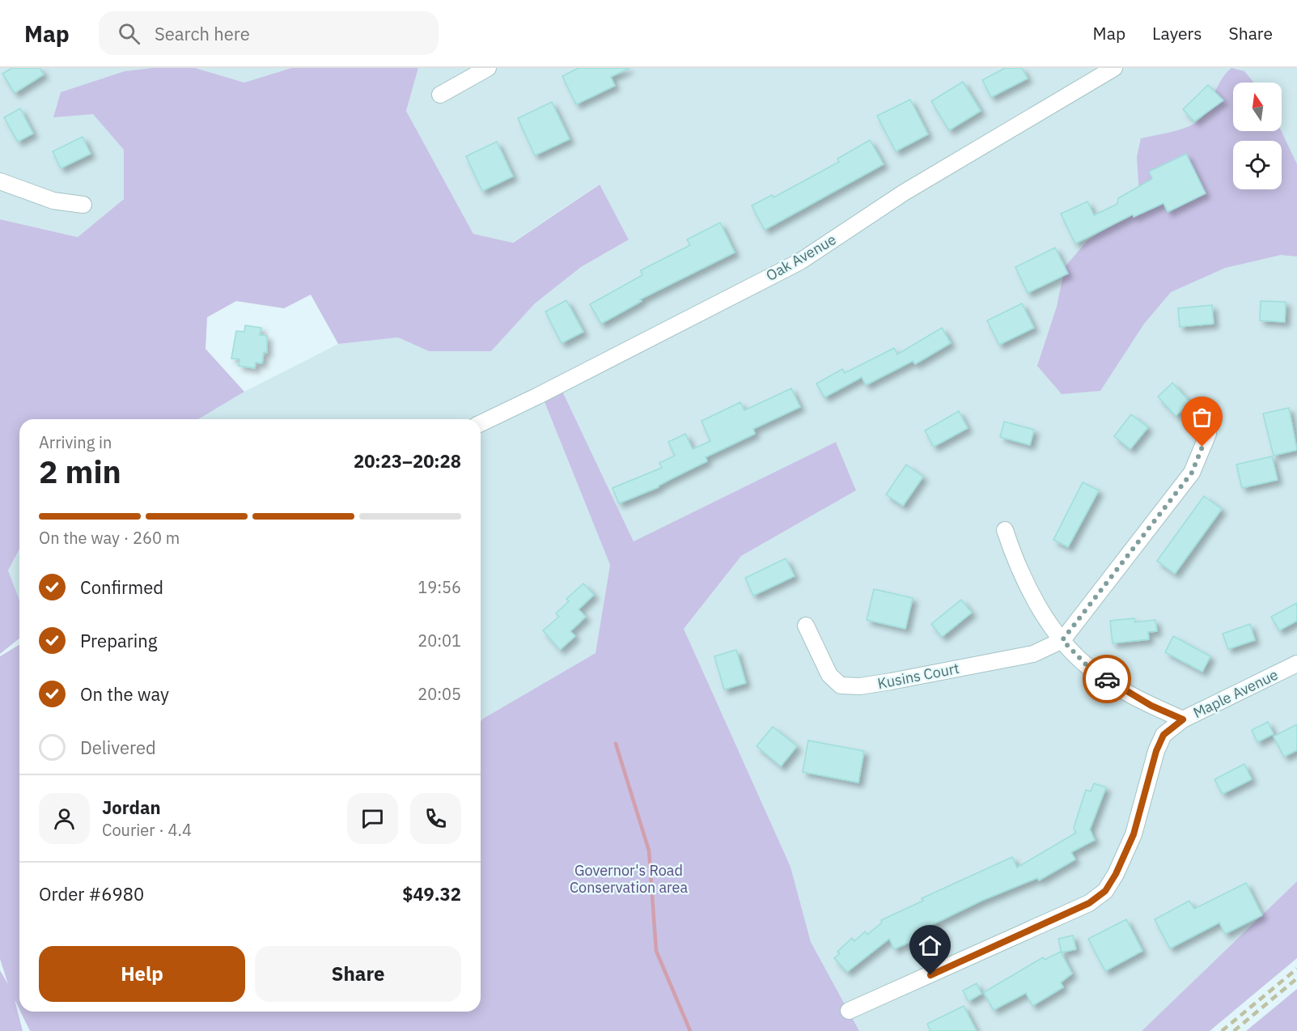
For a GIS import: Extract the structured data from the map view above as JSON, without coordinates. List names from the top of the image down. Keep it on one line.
{"streets":{"street":["Oak Avenue","Kusins Court","Maple Avenue"]},"parks":["Governor's Road Conservation area"],"north":"top","page":{"header":"Map","search":"Search here","nav":["Map","Layers","Share"],"heading":["2 min","Arriving in","20:23–20:28"],"panel":["Jordan","Courier · 4.4","Order #6980","$49.32"],"bar":"On the way · 260 m","list":[["Confirmed","19:56"],["Preparing","20:01"],["On the way","20:05"],"Delivered"],"buttons":["Help","Share"]}}
